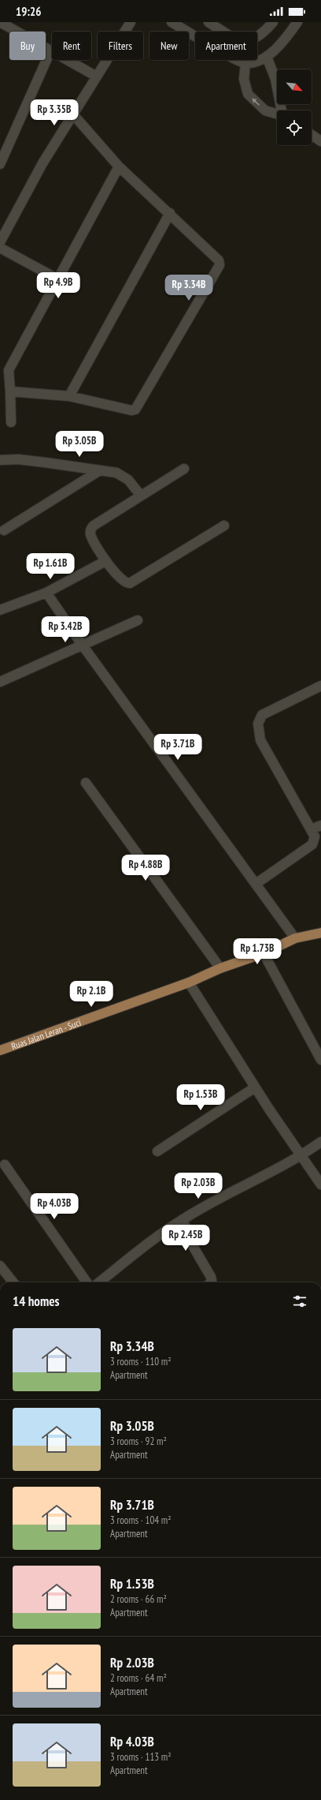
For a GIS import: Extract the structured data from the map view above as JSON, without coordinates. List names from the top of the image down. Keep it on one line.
{"streets":{"main road":["Ruas Jalan Leran - Suci"]},"north":"bottom right","page":{"status":"19:26","chip":["Buy","Rent","Filters","New","Apartment"],"price":["Rp 3.35B","Rp 4.9B","Rp 3.34B","Rp 3.05B","Rp 1.61B","Rp 3.42B","Rp 3.71B","Rp 4.88B","Rp 1.73B","Rp 2.1B","Rp 1.53B","Rp 2.03B","Rp 4.03B","Rp 2.45B"],"heading":"14 homes","list":[{"name":"Rp 3.34B","note":"3 rooms · 110 m² · Apartment"},{"name":"Rp 3.05B","note":"3 rooms · 92 m² · Apartment"},{"name":"Rp 3.71B","note":"3 rooms · 104 m² · Apartment"},{"name":"Rp 1.53B","note":"2 rooms · 66 m² · Apartment"},{"name":"Rp 2.03B","note":"2 rooms · 64 m² · Apartment"},{"name":"Rp 4.03B","note":"3 rooms · 113 m² · Apartment"}]}}
